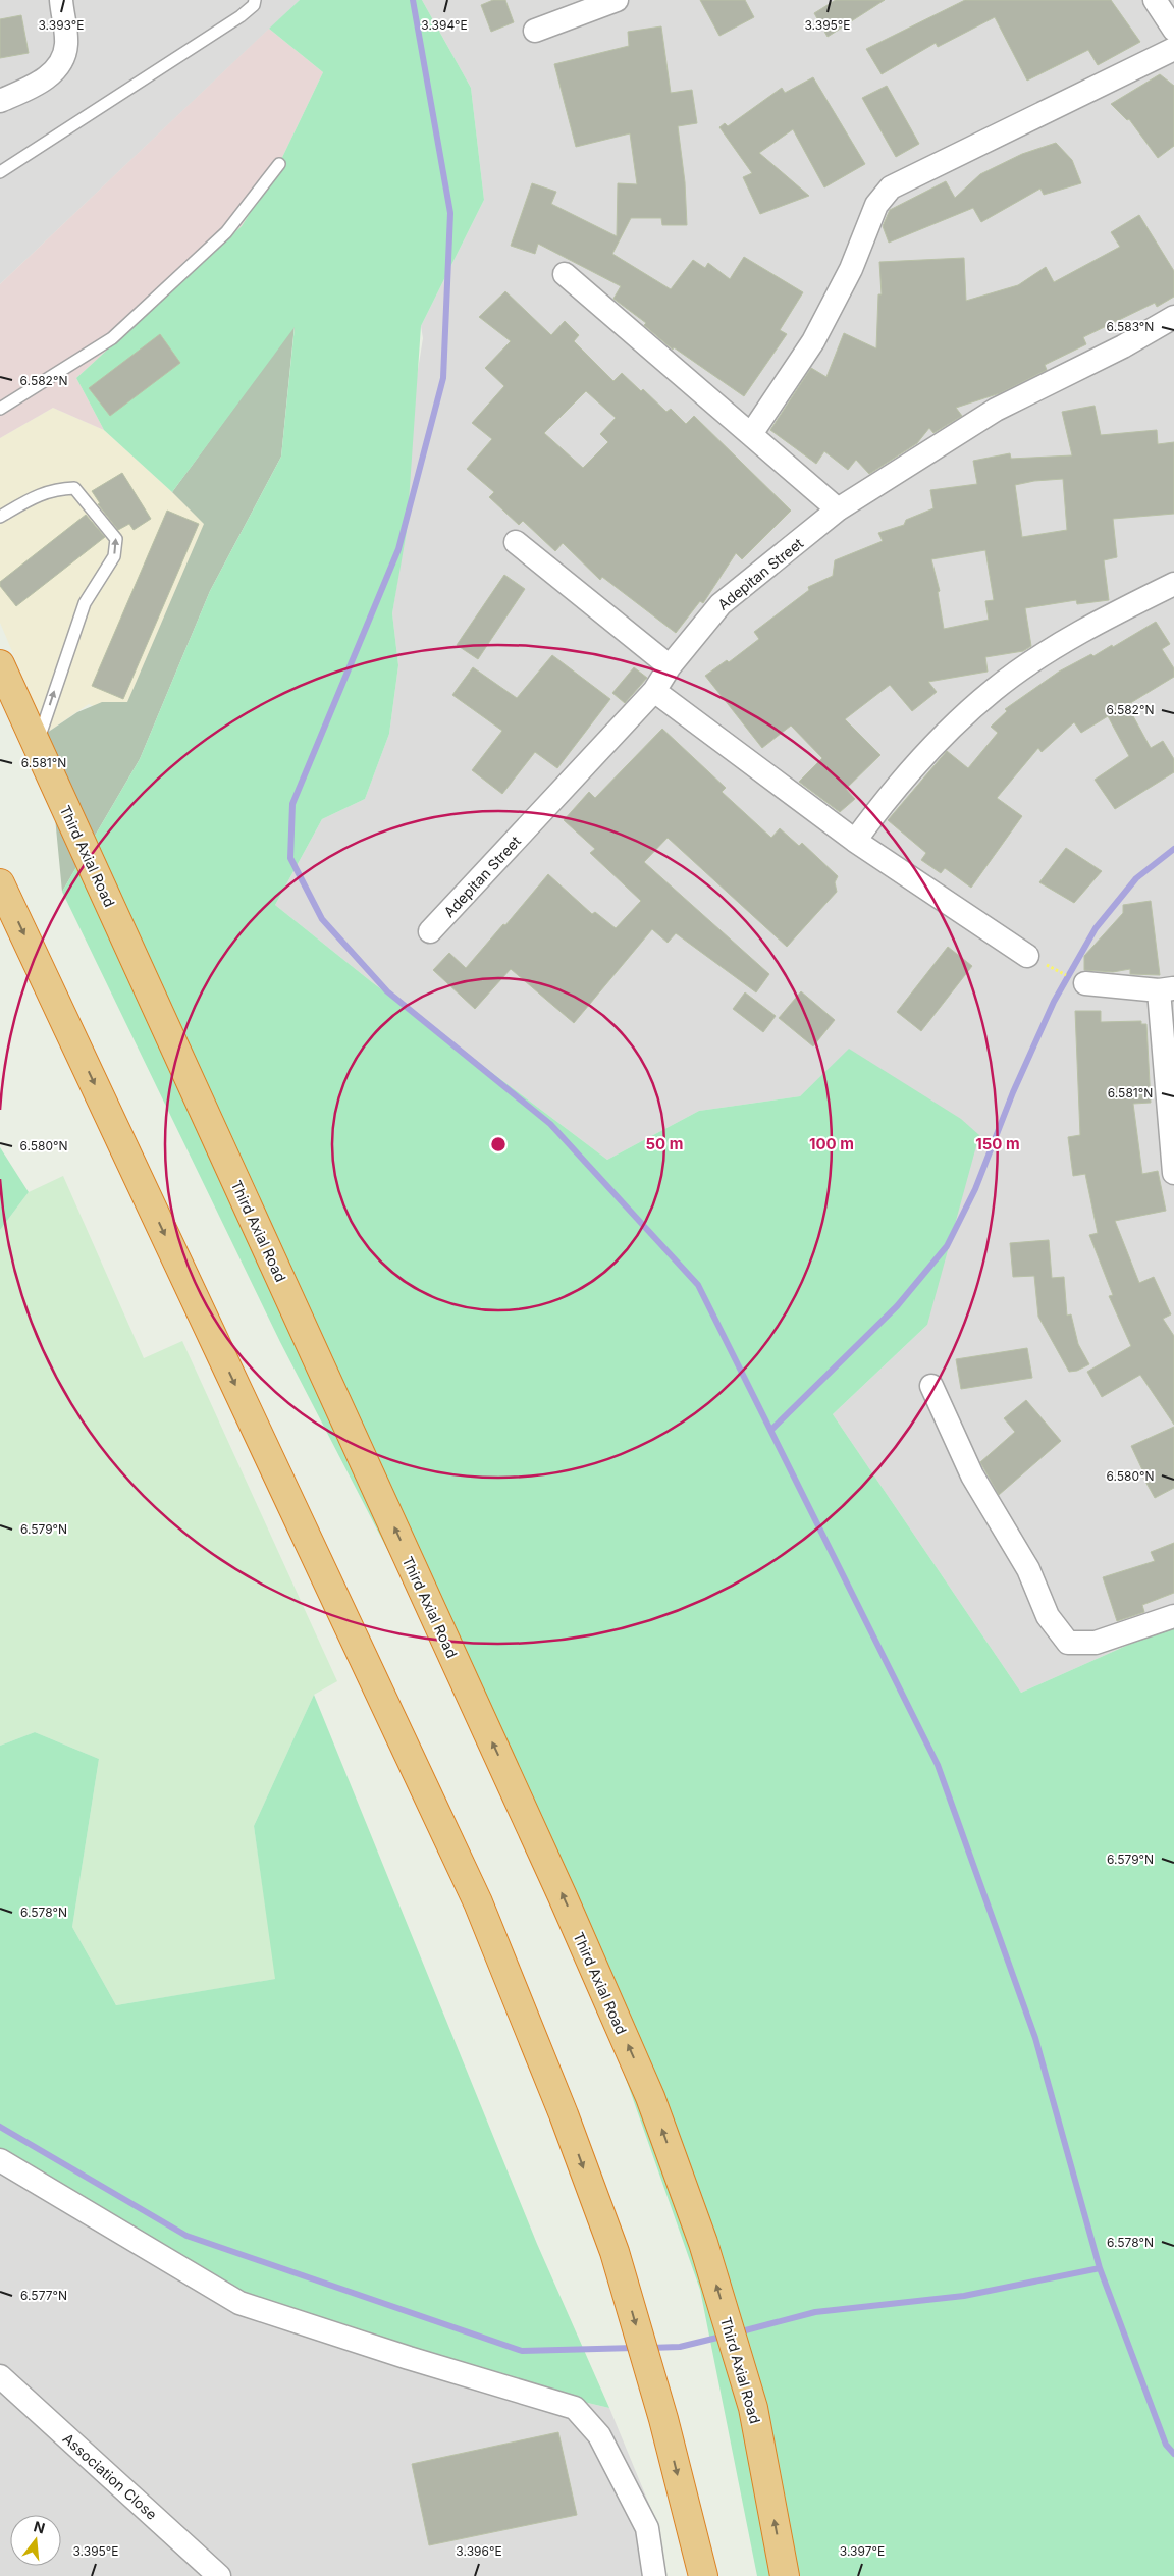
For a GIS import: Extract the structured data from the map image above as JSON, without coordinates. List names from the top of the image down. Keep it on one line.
{"streets":{"highway":["Third Axial Road"],"street":["Adepitan Street","Association Close"]},"north":"top","coordinates":["3.393°E","3.394°E","3.395°E","6.583°N","6.582°N","6.581°N","6.580°N","6.579°N","6.578°N","6.577°N","3.396°E","3.397°E"],"rings":["50 m","100 m","150 m"]}
